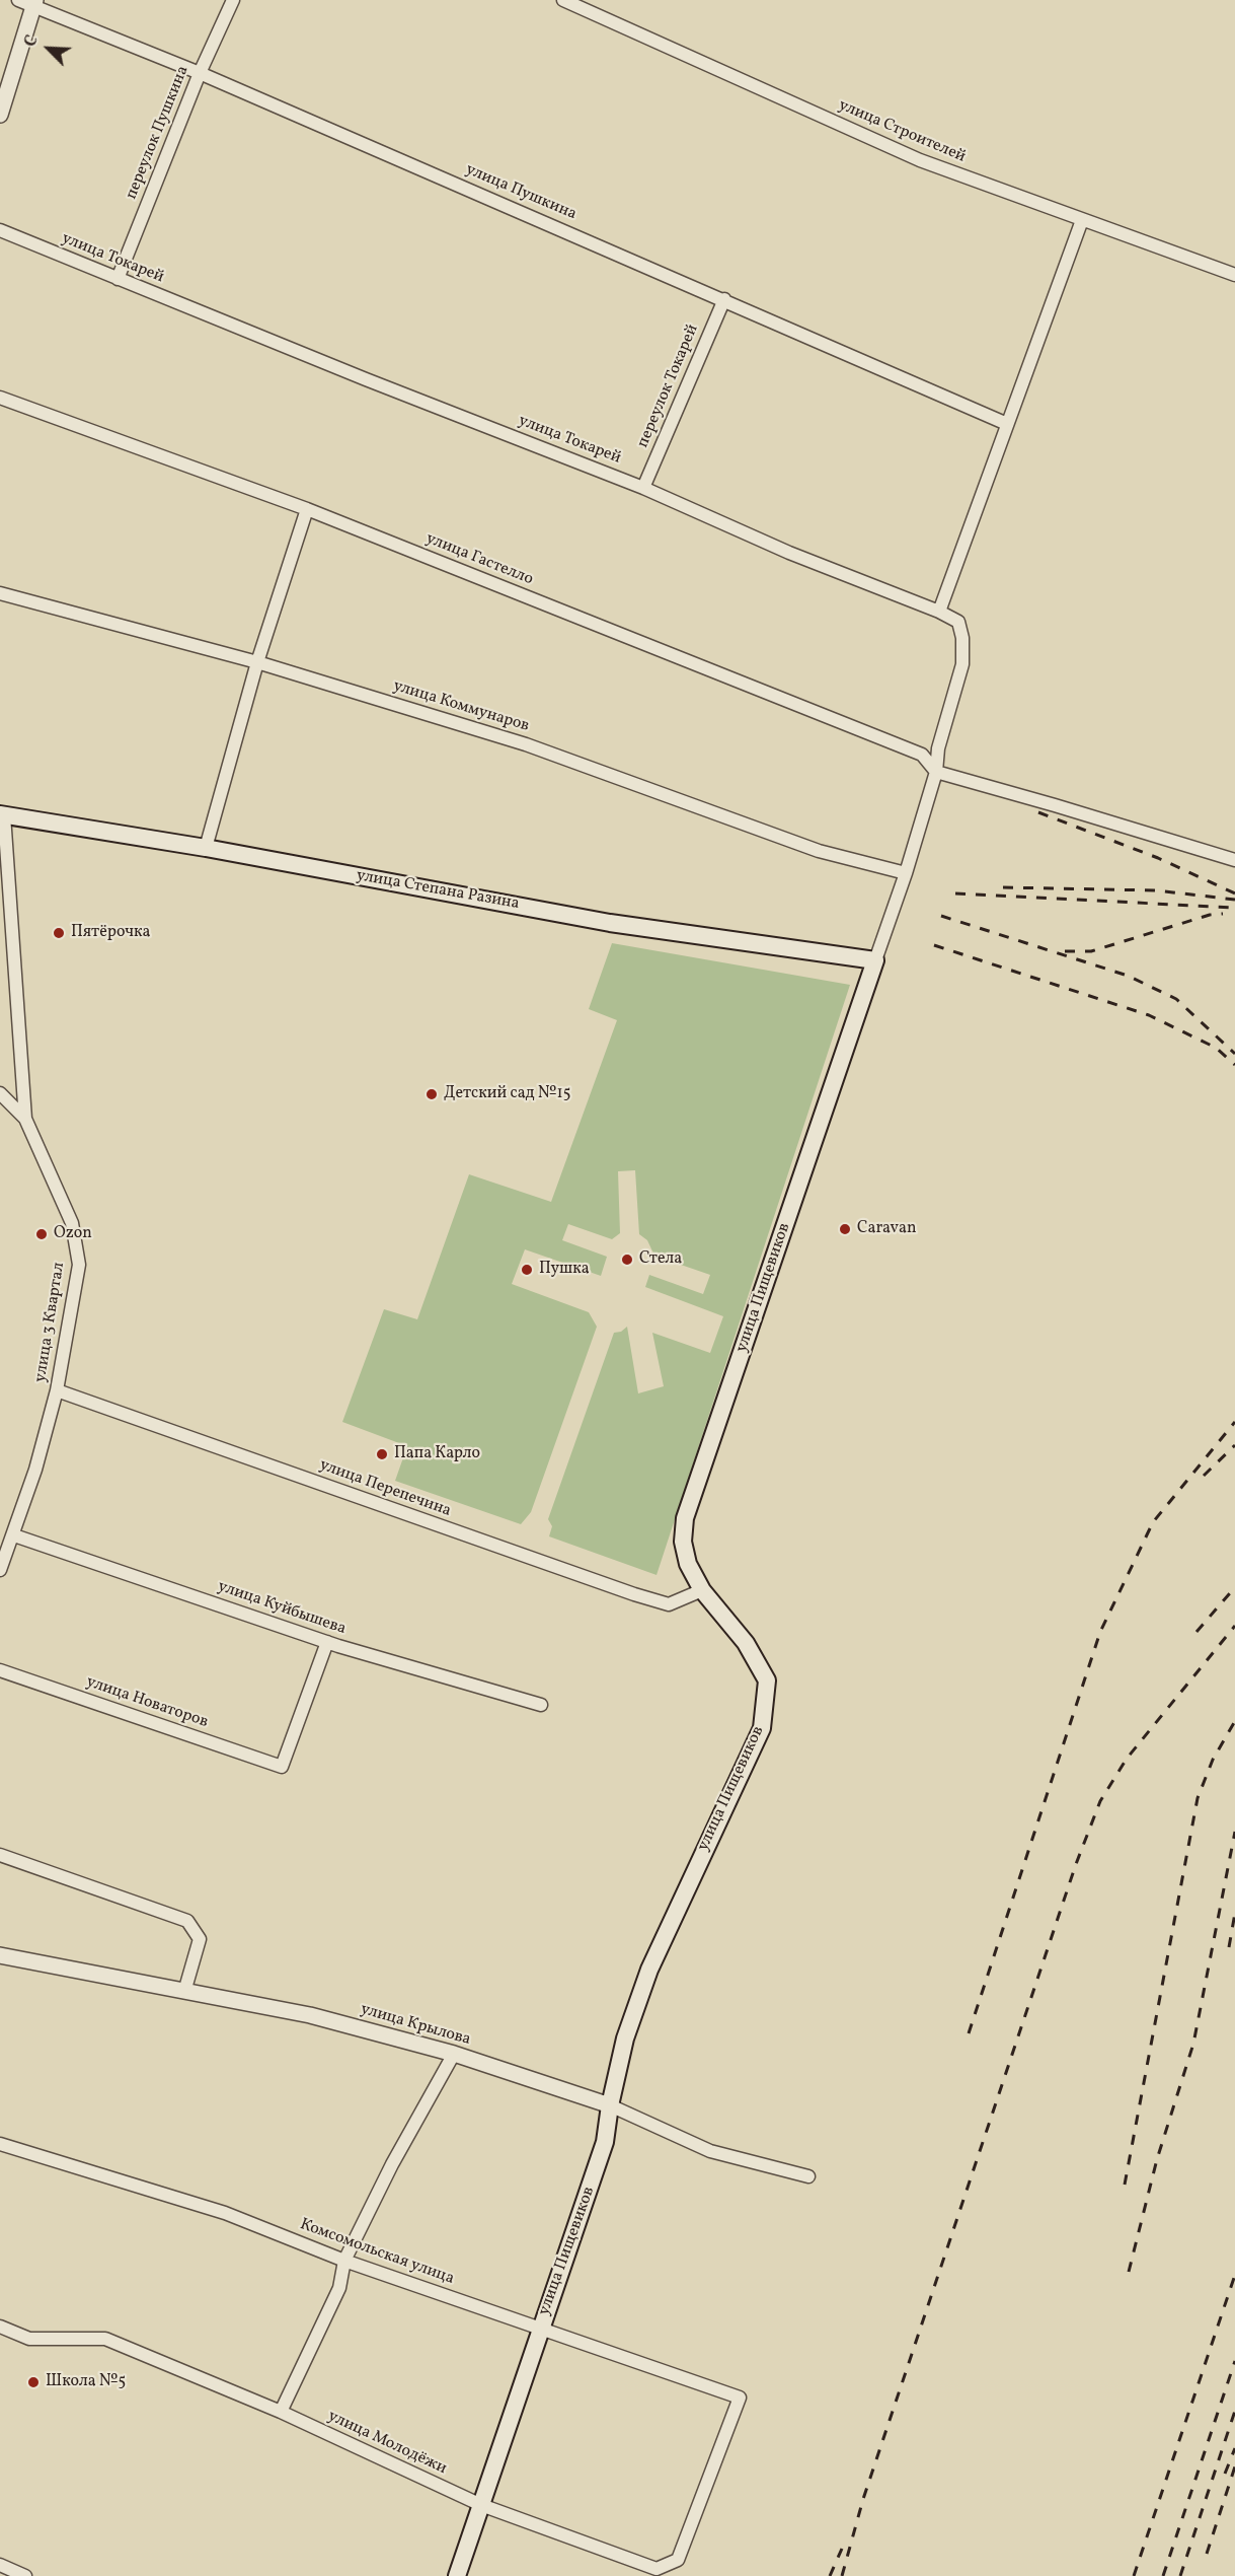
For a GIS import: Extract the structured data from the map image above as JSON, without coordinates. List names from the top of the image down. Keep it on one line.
{"streets":{"main road":["улица Степана Разина","улица Пищевиков"],"street":["улица Строителей","переулок Пушкина","улица Пушкина","улица Токарей","переулок Токарей","улица Гастелло","улица Коммунаров","улица 3 Квартал","улица Перепечина","улица Куйбышева","улица Новаторов","улица Крылова","Комсомольская улица","улица Молодёжи"]},"crossings":[["переулок Пушкина","улица Пушкина"],["переулок Пушкина","улица Токарей"],["улица Пушкина","переулок Токарей"],["улица Токарей","переулок Токарей"],["улица Токарей","улица Пищевиков"],["улица Гастелло","улица Пищевиков"],["улица Коммунаров","улица Пищевиков"],["улица Степана Разина","улица Пищевиков"],["улица Пищевиков","улица Перепечина"],["улица Пищевиков","улица Крылова"],["улица Пищевиков","Комсомольская улица"],["улица Пищевиков","улица Молодёжи"],["улица 3 Квартал","улица Перепечина"],["улица 3 Квартал","улица Куйбышева"],["улица Куйбышева","улица Новаторов"],["Комсомольская улица","улица Молодёжи"]],"places":["Пятёрочка","Детский сад №15","Caravan","Ozon","Стела","Пушка","Папа Карло","Школа №5"],"north":"top left"}
